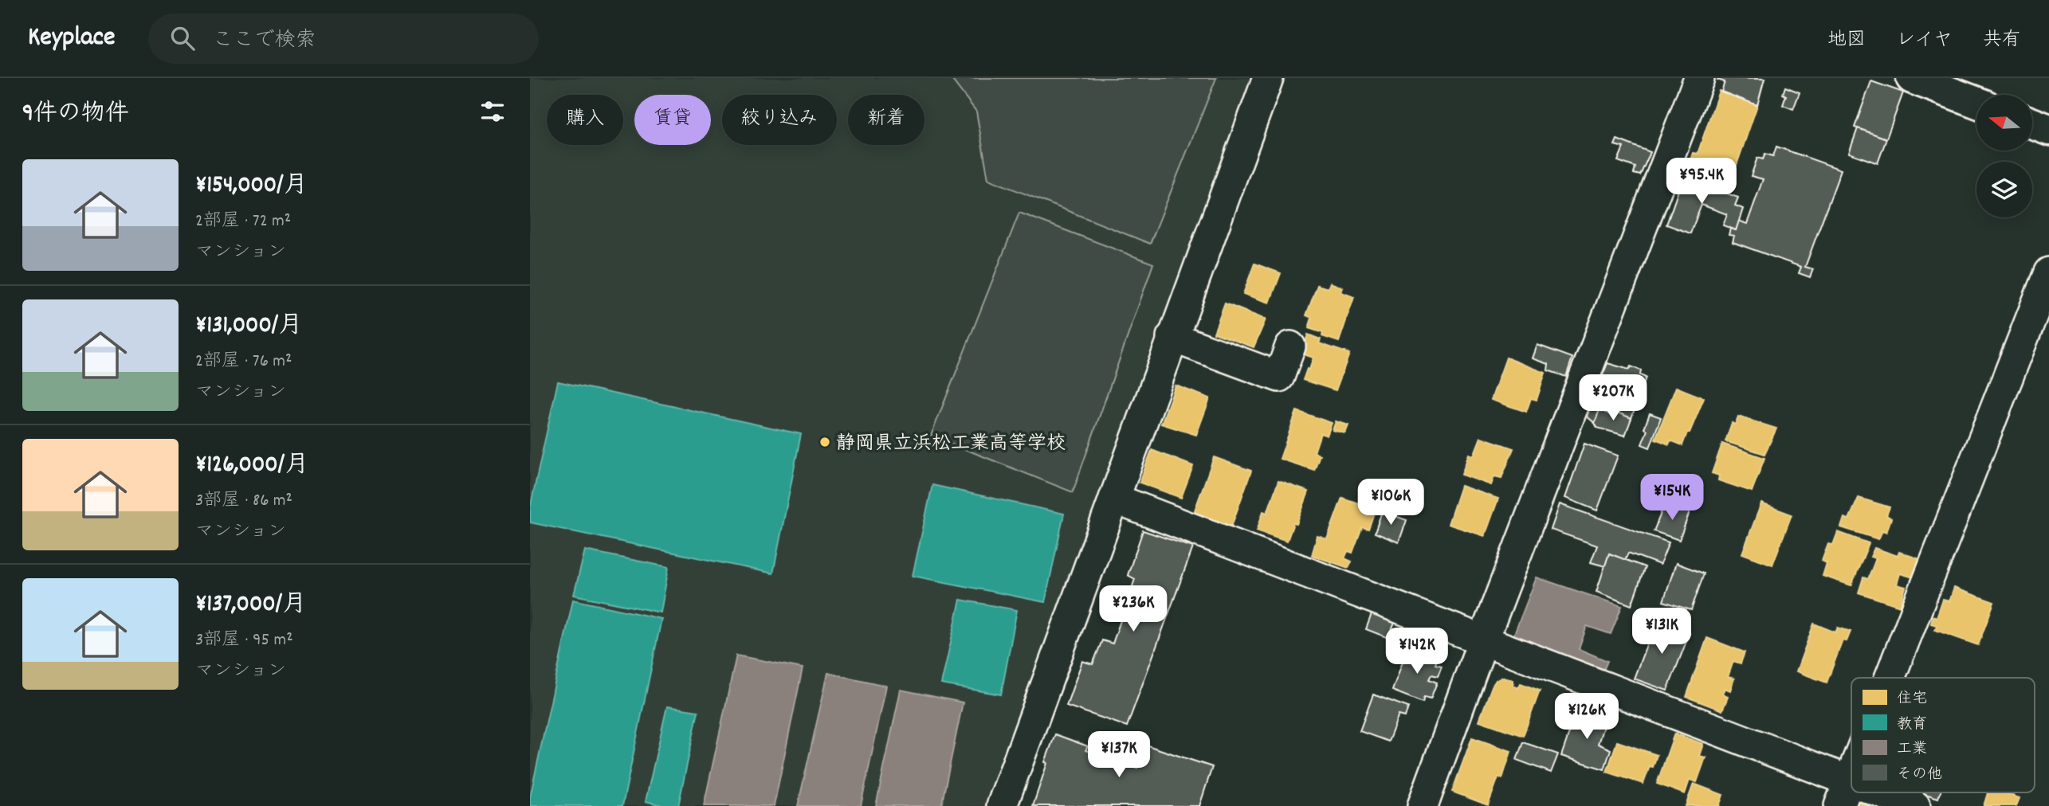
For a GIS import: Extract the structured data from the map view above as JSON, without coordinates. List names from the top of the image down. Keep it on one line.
{"places":["静岡県立浜松工業高等学校"],"legend":["住宅","教育","工業","その他"],"north":"left","page":{"header":"Keyplace","search":"ここで検索","nav":["地図","レイヤ","共有"],"heading":"9件の物件","chip":["購入","賃貸","絞り込み","新着"],"list":[{"name":"¥154,000/月","note":"2部屋 · 72 m² · マンション"},{"name":"¥131,000/月","note":"2部屋 · 76 m² · マンション"},{"name":"¥126,000/月","note":"3部屋 · 86 m² · マンション"},{"name":"¥137,000/月","note":"3部屋 · 95 m² · マンション"}],"price":["¥95.4K","¥207K","¥154K","¥106K","¥236K","¥131K","¥142K","¥126K","¥137K"]}}
